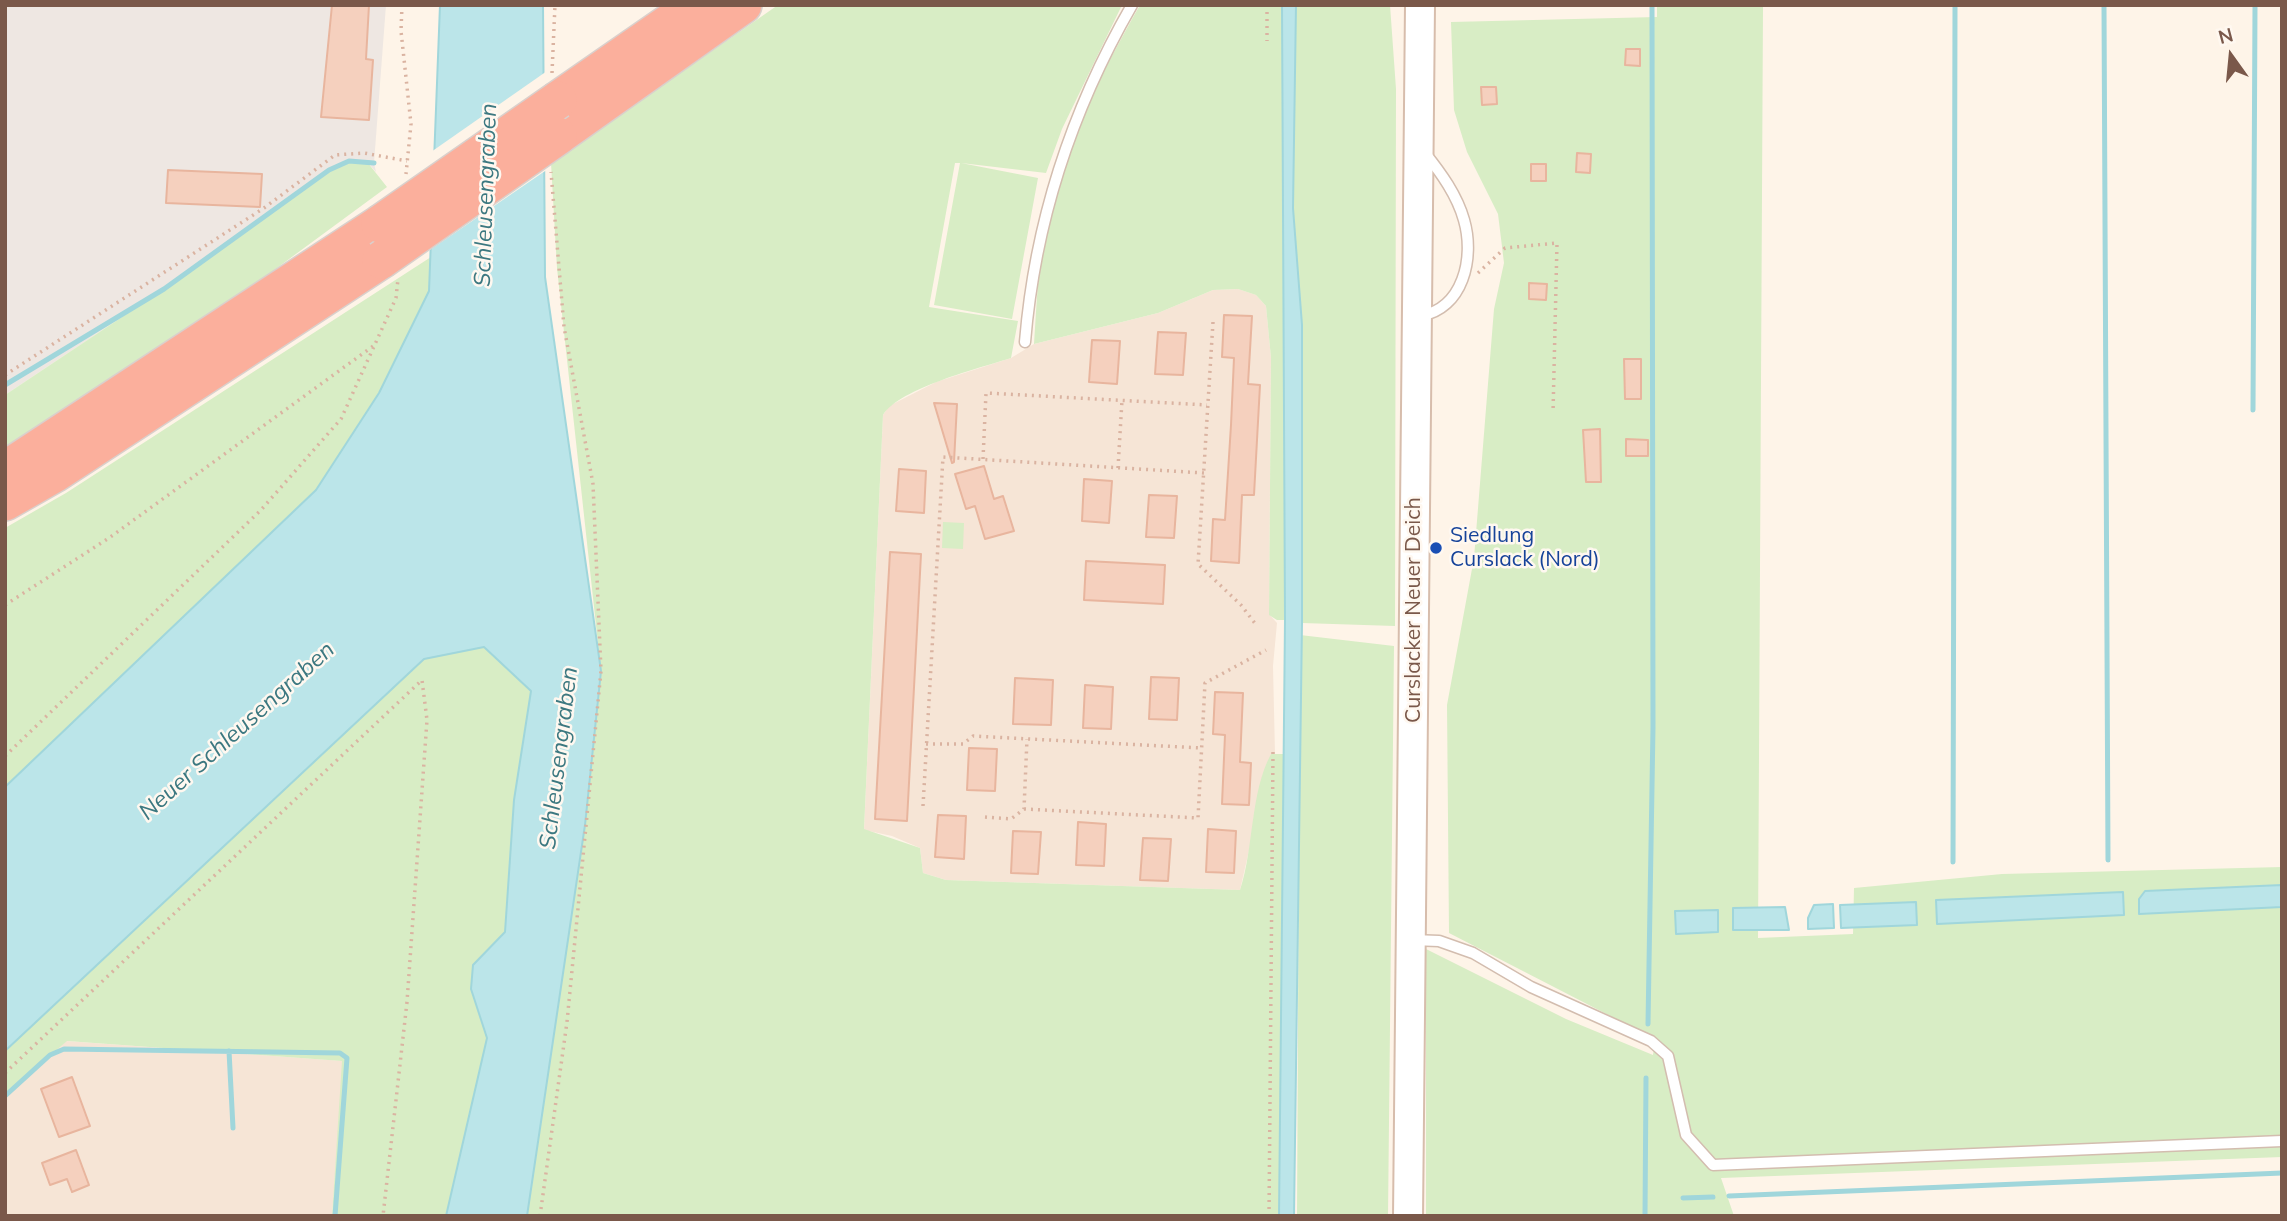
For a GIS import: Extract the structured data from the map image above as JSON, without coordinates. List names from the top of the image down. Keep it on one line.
{"streets":{"street":["Curslacker Neuer Deich"]},"water":["Schleusengraben","Neuer Schleusengraben"],"places":["Siedlung Curslack (Nord)"],"north":"top"}
